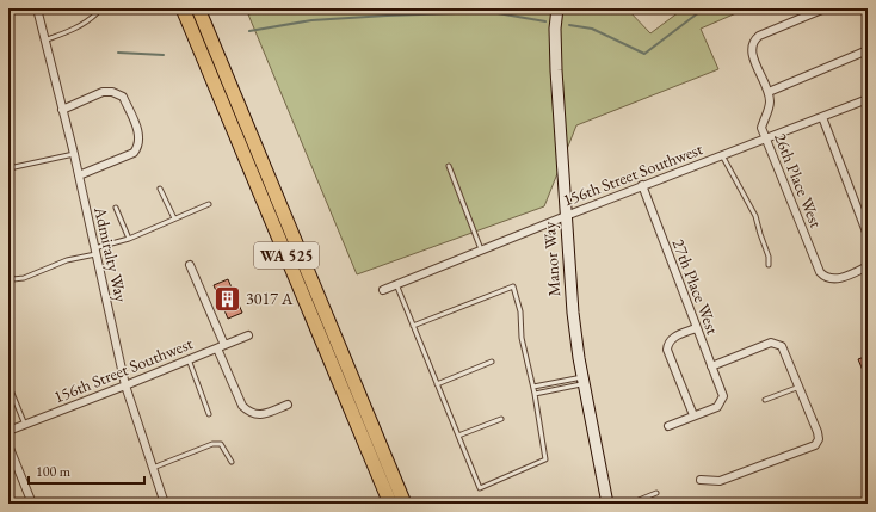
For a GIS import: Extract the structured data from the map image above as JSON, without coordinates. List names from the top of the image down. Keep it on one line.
{"streets":{"highway":["WA 525"],"street":["156th Street Southwest","26th Place West","Admiralty Way","Manor Way","27th Place West"]},"crossings":[["156th Street Southwest","26th Place West"],["156th Street Southwest","Admiralty Way"],["156th Street Southwest","Manor Way"],["156th Street Southwest","27th Place West"]],"places":{"building":["3017 A"]},"scale_bar":"100 m"}
